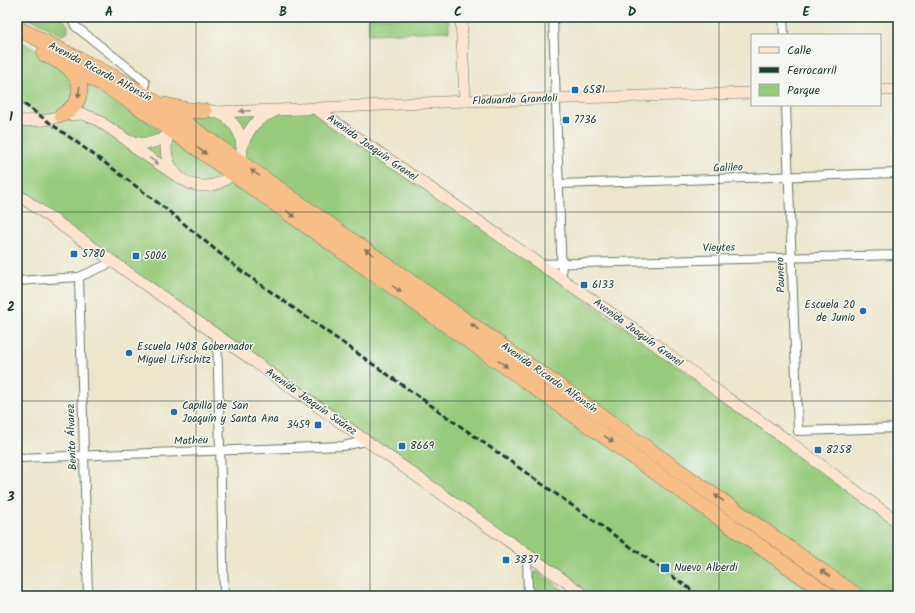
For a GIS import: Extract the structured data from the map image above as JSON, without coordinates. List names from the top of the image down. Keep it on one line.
{"streets":{"highway":["Avenida Ricardo Alfonsín"],"street":["Floduardo Grandoli","Avenida Joaquín Granel","Galileo","Vieytes","Paunero","Avenida Joaquín Suárez","Benito Álvarez","Matheu"]},"crossings":[["Floduardo Grandoli","Avenida Joaquín Granel"],["Avenida Joaquín Granel","Vieytes"],["Galileo","Paunero"],["Vieytes","Paunero"],["Avenida Joaquín Suárez","Matheu"],["Benito Álvarez","Matheu"]],"places":{"transit":["6581","7736","5780","5006","6133","3459","8669","8258","3837","Nuevo Alberdi"],"other":["Escuela 20 de Junio","Escuela 1408 Gobernador Miguel Lifschitz","Capilla de San Joaquín y Santa Ana"]},"legend":["Calle","Ferrocarril","Parque"],"grid":{"columns":["A","B","C","D","E"],"rows":["1","2","3"]}}
